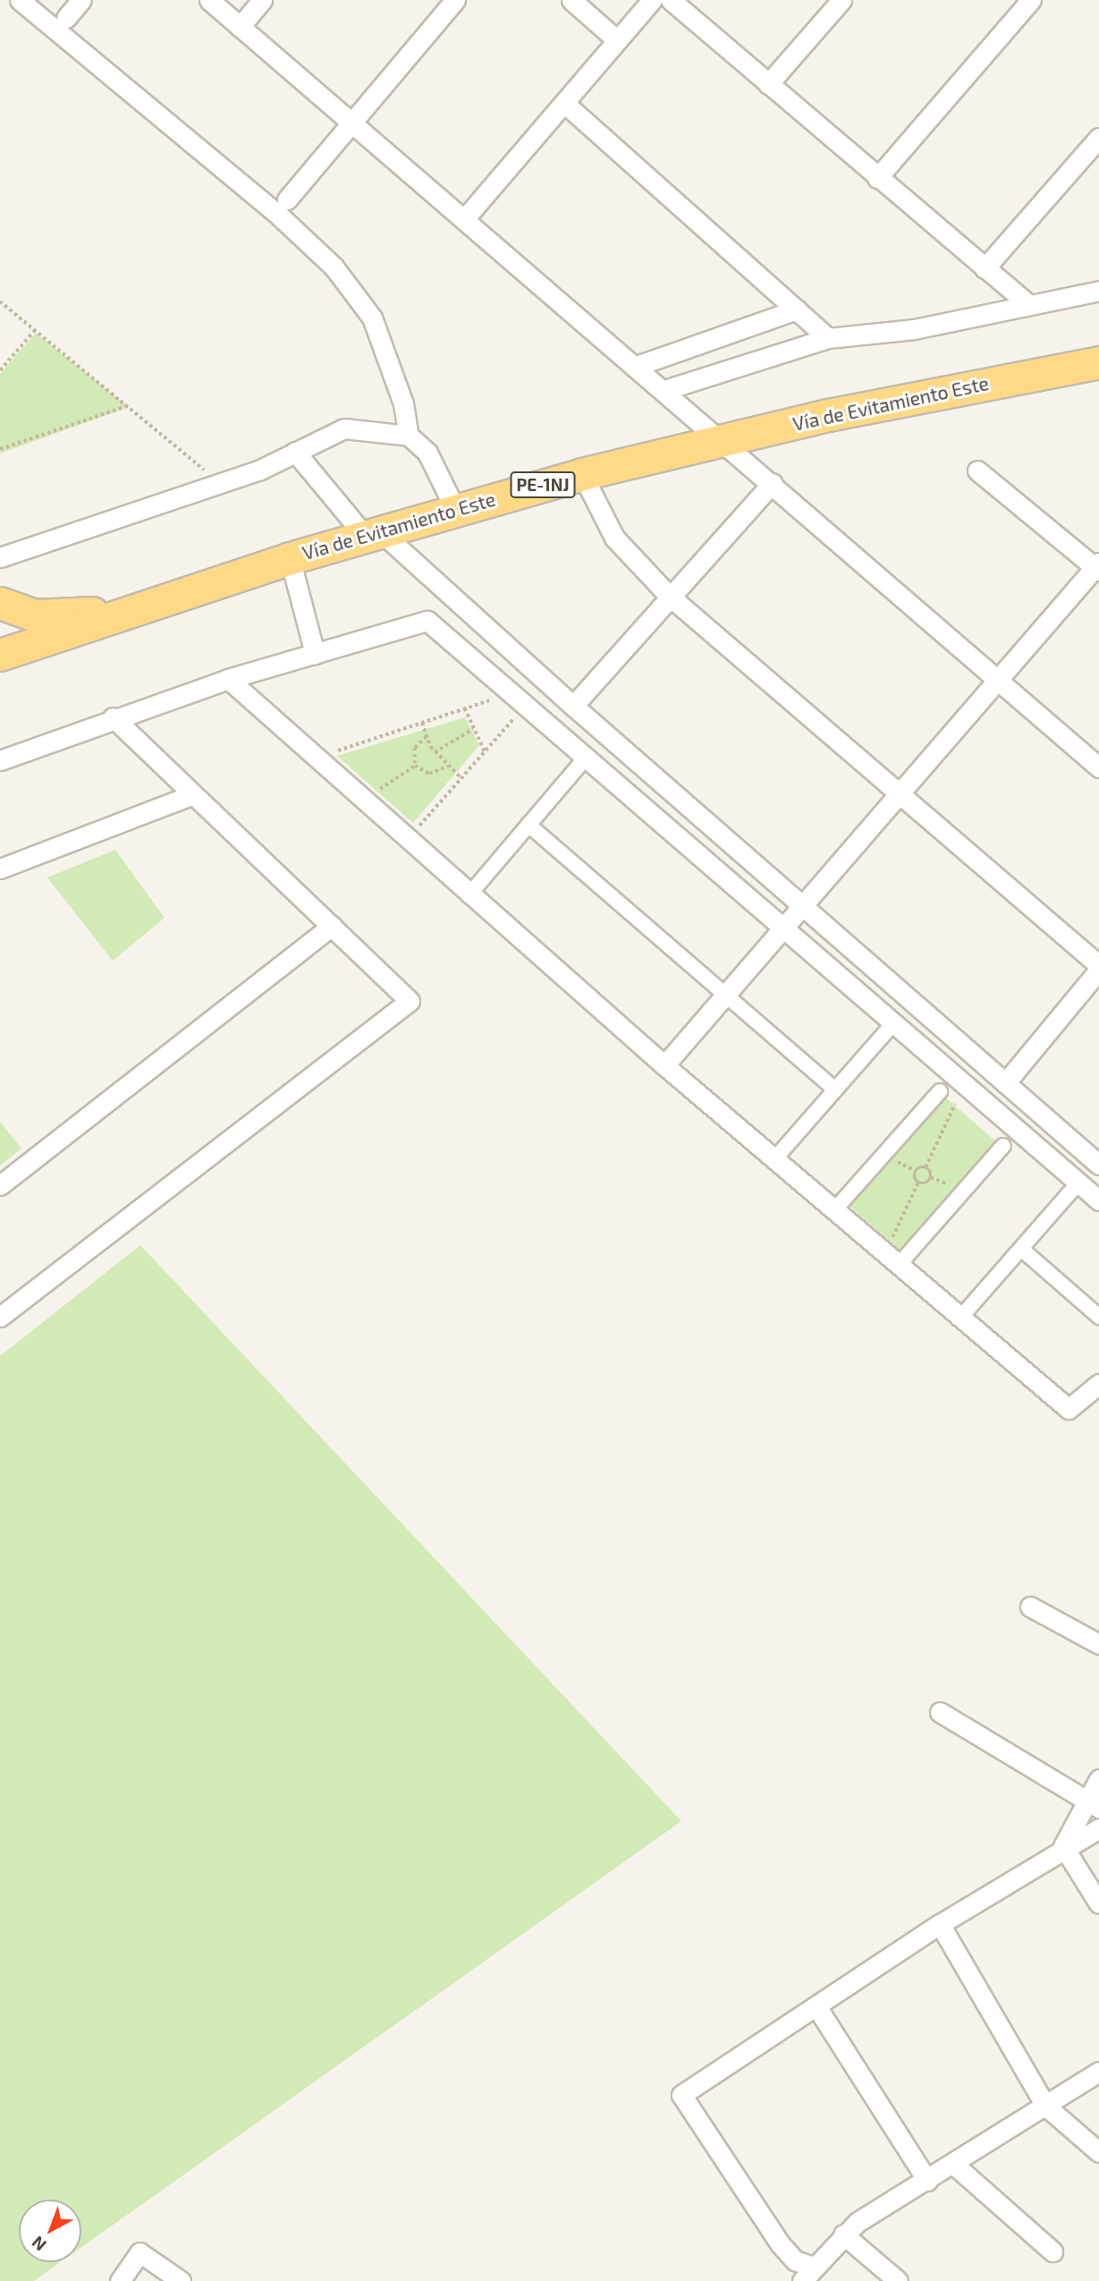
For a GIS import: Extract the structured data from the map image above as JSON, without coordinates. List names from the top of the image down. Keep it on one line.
{"streets":{"highway":["Vía de Evitamiento Este","PE-1NJ"]},"north":"bottom left"}
